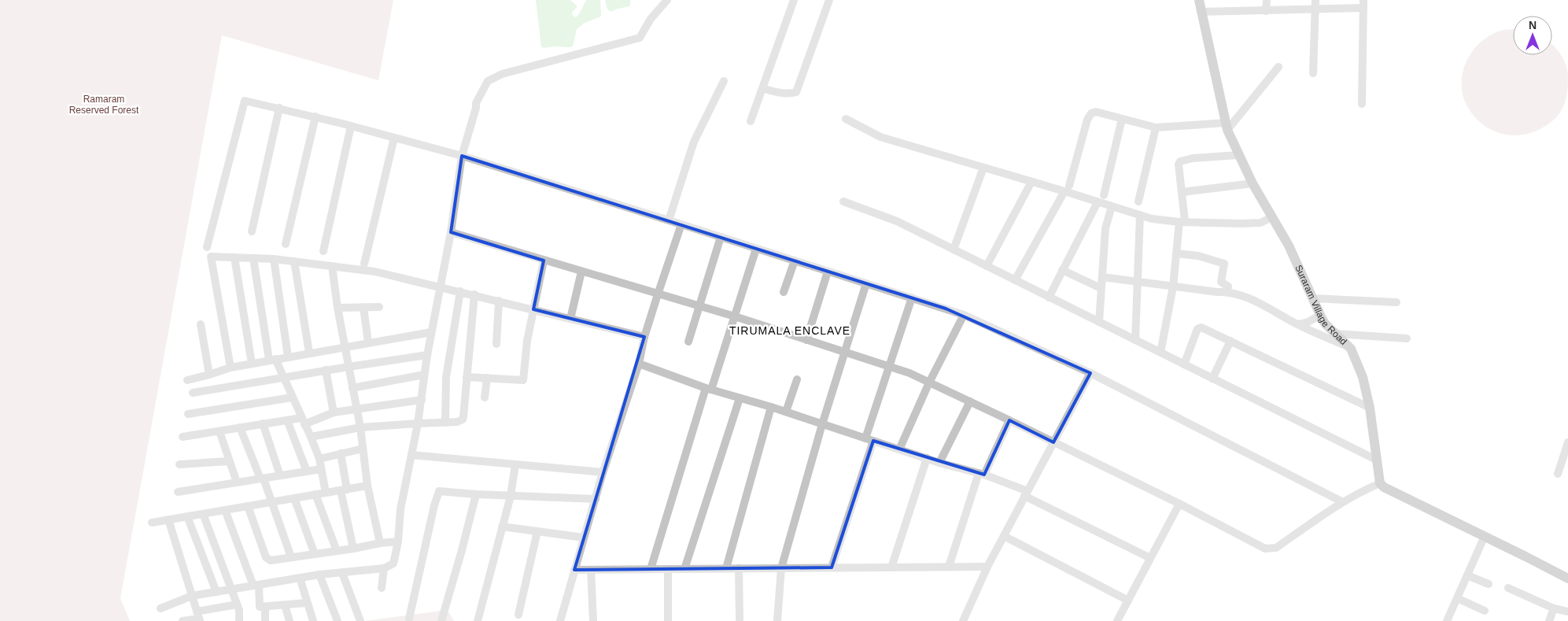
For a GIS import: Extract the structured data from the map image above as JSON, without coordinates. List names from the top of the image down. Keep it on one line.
{"streets":{"main road":["Suraram Village Road"]},"districts":["TIRUMALA ENCLAVE"],"parks":["Ramaram Reserved Forest"],"north":"top"}
